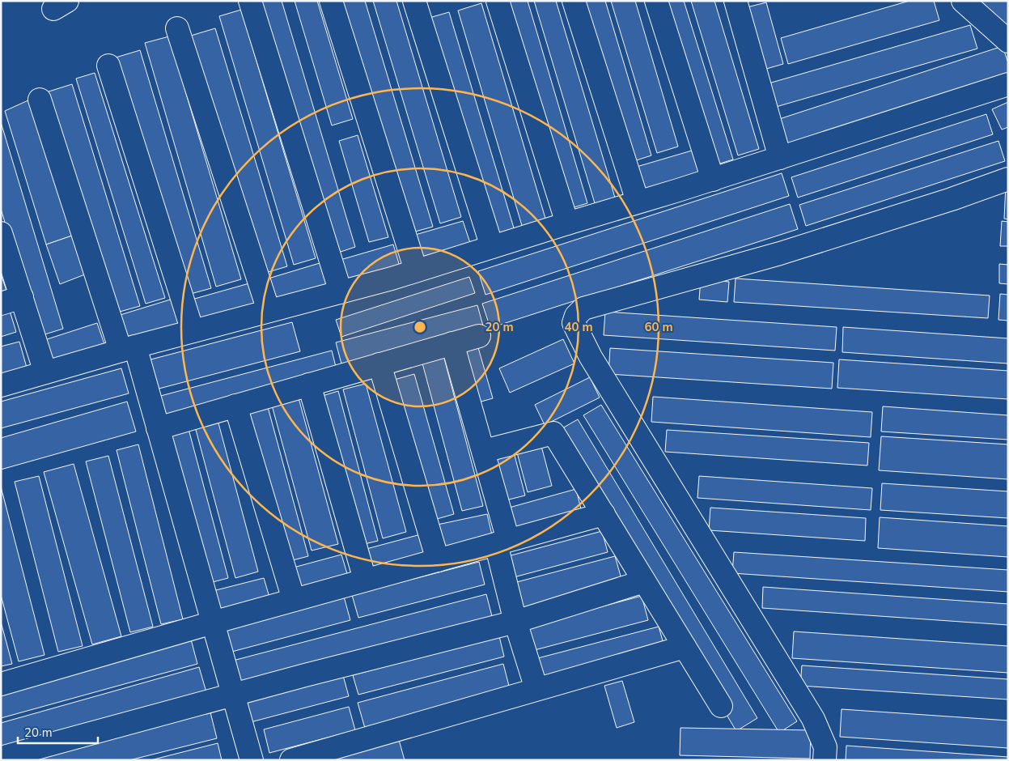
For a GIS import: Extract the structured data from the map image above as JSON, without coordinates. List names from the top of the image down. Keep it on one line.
{"scale_bar":"20 m","rings":["20 m","40 m","60 m"]}
